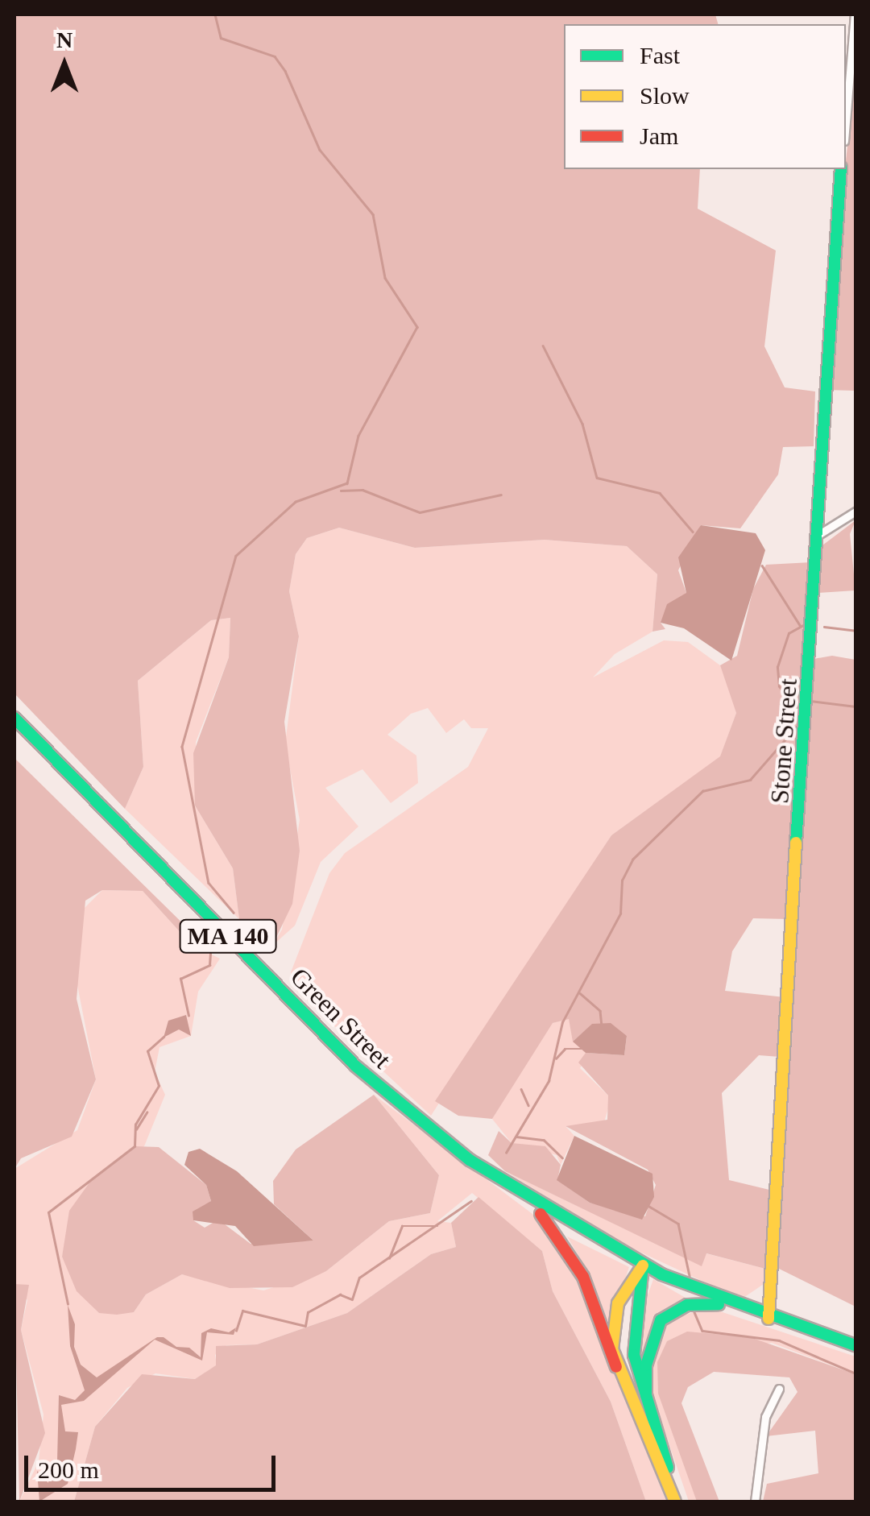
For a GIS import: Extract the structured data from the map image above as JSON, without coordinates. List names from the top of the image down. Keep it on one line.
{"streets":{"main road":["Stone Street","MA 140","Green Street"]},"crossings":[["Stone Street","MA 140"],["MA 140","Green Street"]],"legend":["Fast","Slow","Jam"],"scale_bar":"200 m","north":"top"}
